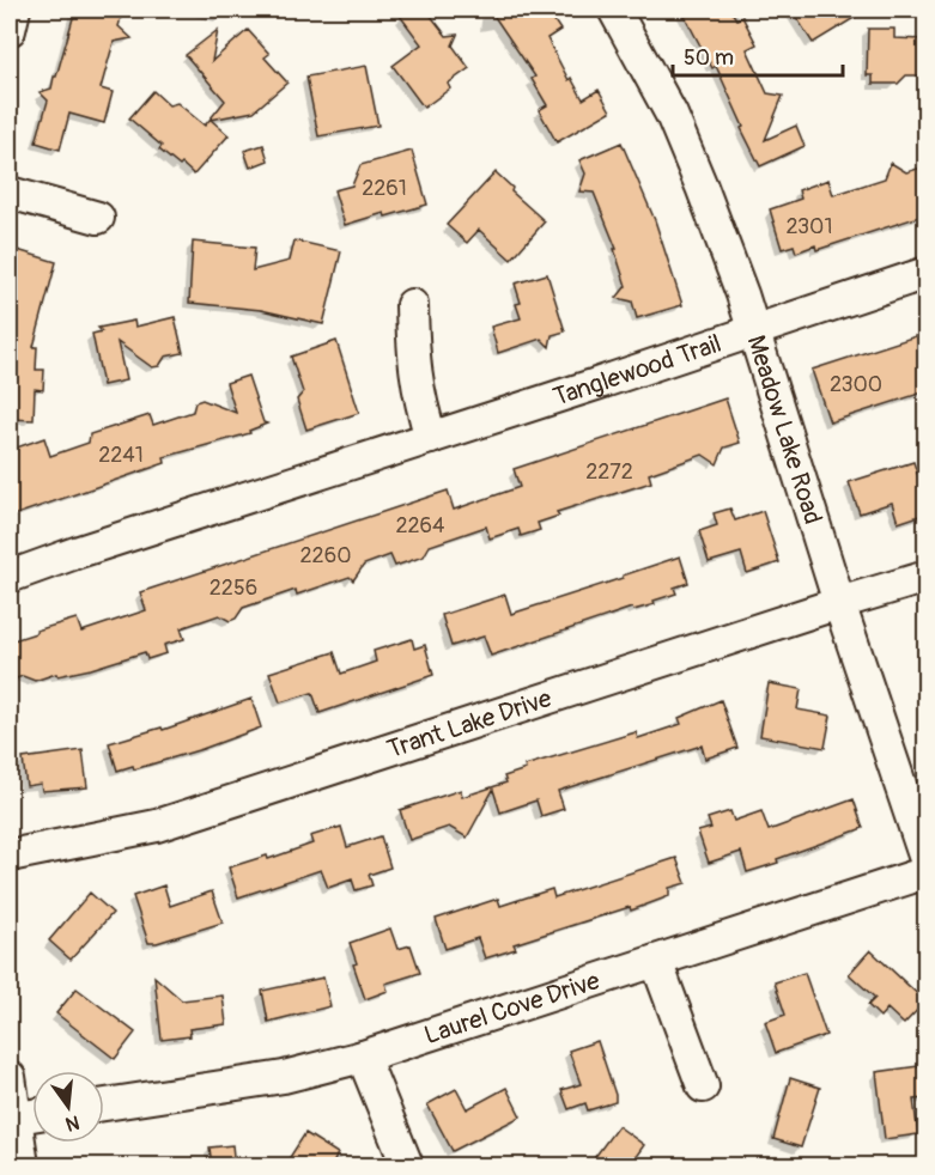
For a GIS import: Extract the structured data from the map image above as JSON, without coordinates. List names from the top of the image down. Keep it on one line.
{"streets":{"street":["Tanglewood Trail","Meadow Lake Road","Trant Lake Drive","Laurel Cove Drive"]},"crossings":[["Tanglewood Trail","Meadow Lake Road"],["Meadow Lake Road","Trant Lake Drive"]],"house_numbers":["2261","2301","2300","2241","2272","2264","2260","2256"],"scale_bar":"50 m","north":"bottom"}
